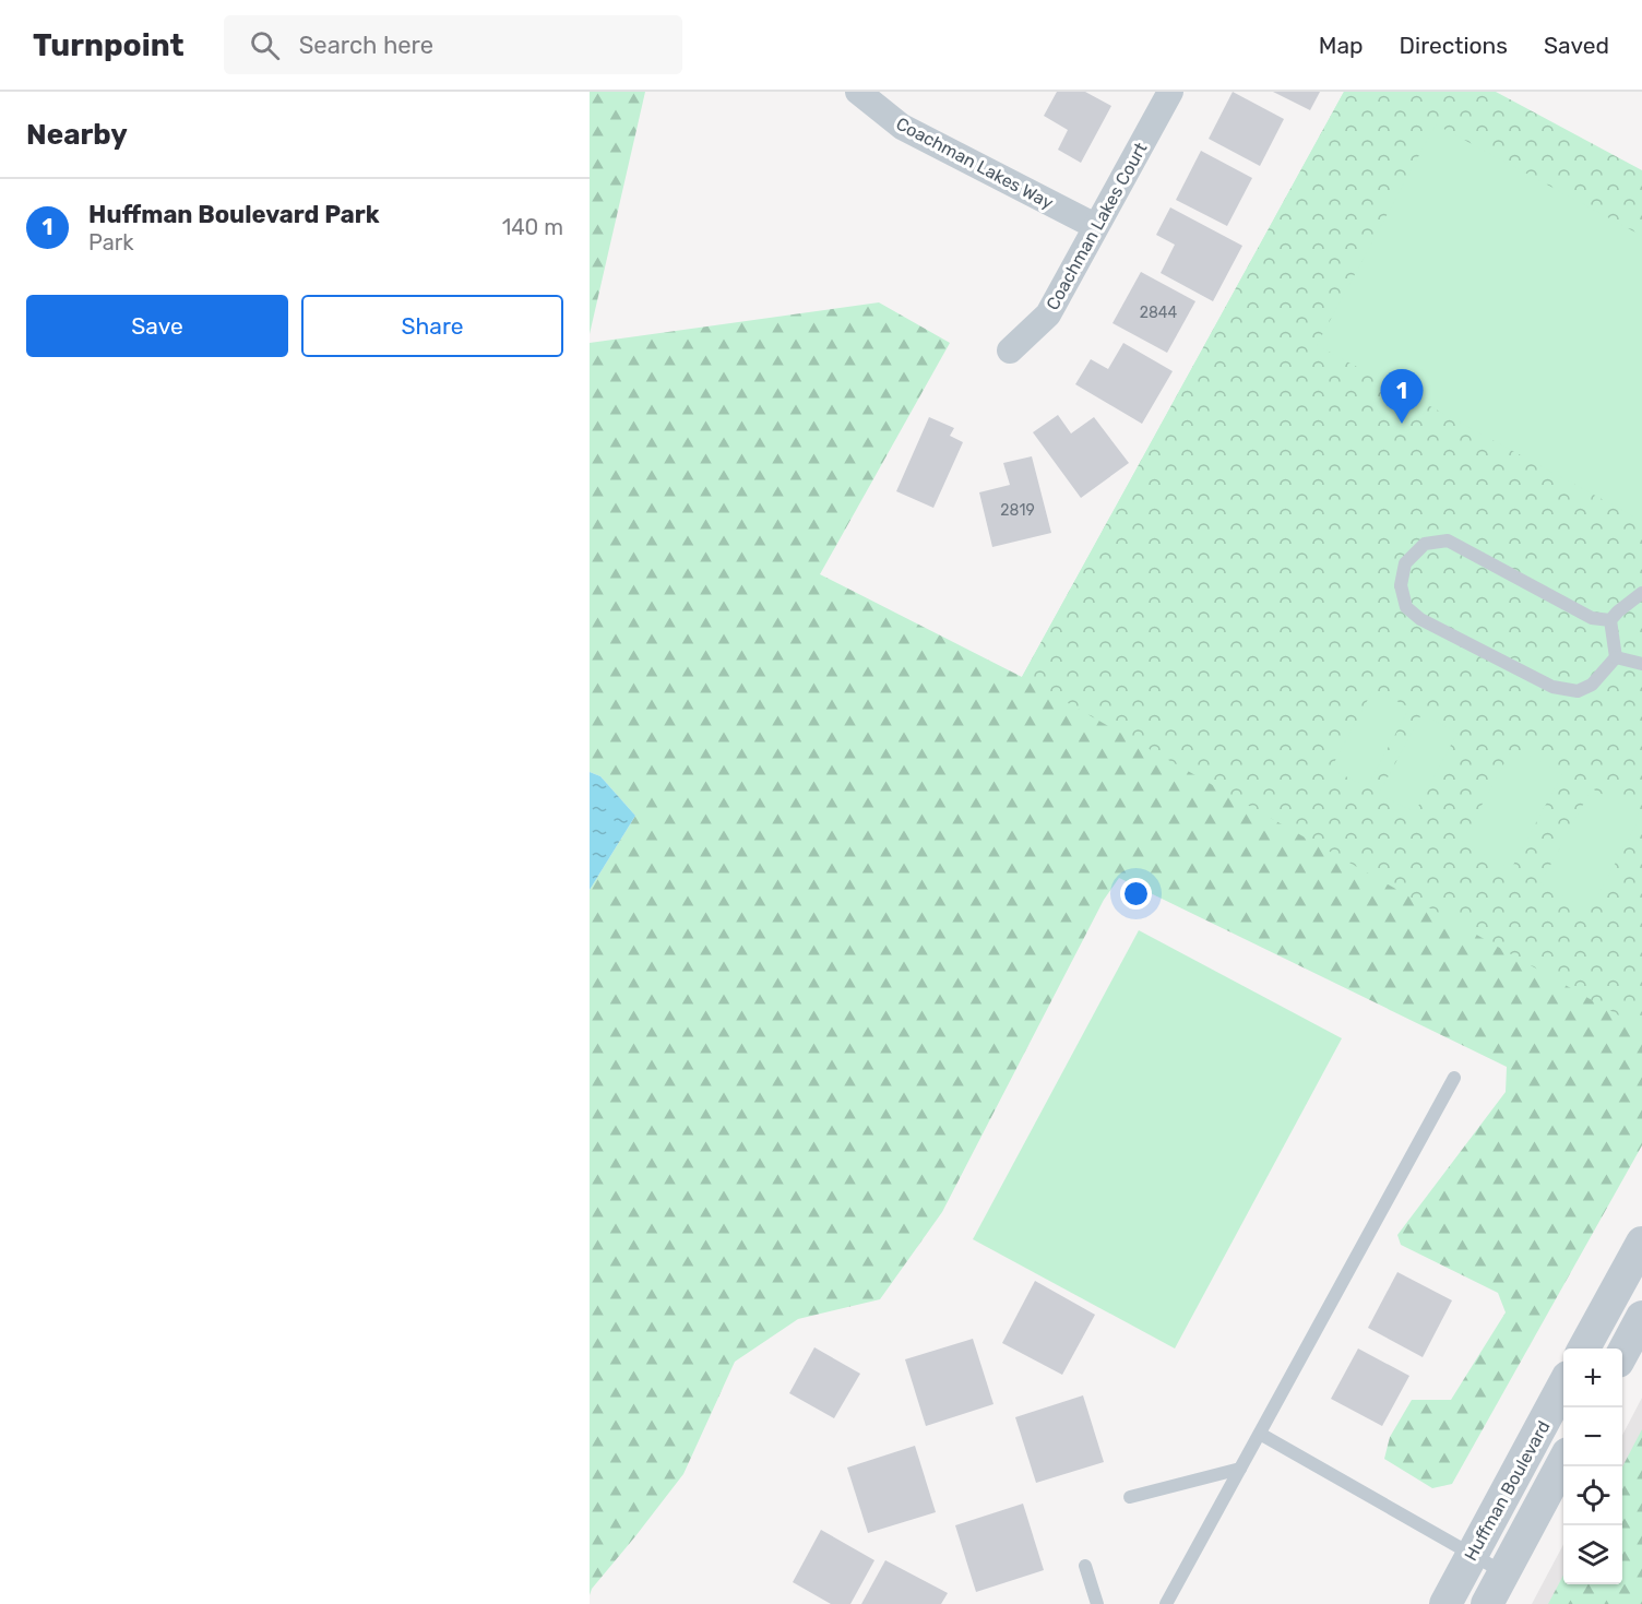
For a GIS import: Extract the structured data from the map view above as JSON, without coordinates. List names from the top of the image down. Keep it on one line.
{"streets":{"street":["Coachman Lakes Way","Coachman Lakes Court","Huffman Boulevard"]},"crossings":[["Coachman Lakes Way","Coachman Lakes Court"]],"house_numbers":["2844","2819"],"page":{"header":"Turnpoint","search":"Search here","nav":["Map","Directions","Saved"],"heading":"Nearby","list":[{"mark":"1","name":"Huffman Boulevard Park","note":"Park","value":"140 m"}],"buttons":["Save","Share"],"pins":"1","map_buttons":["+","−"]}}
